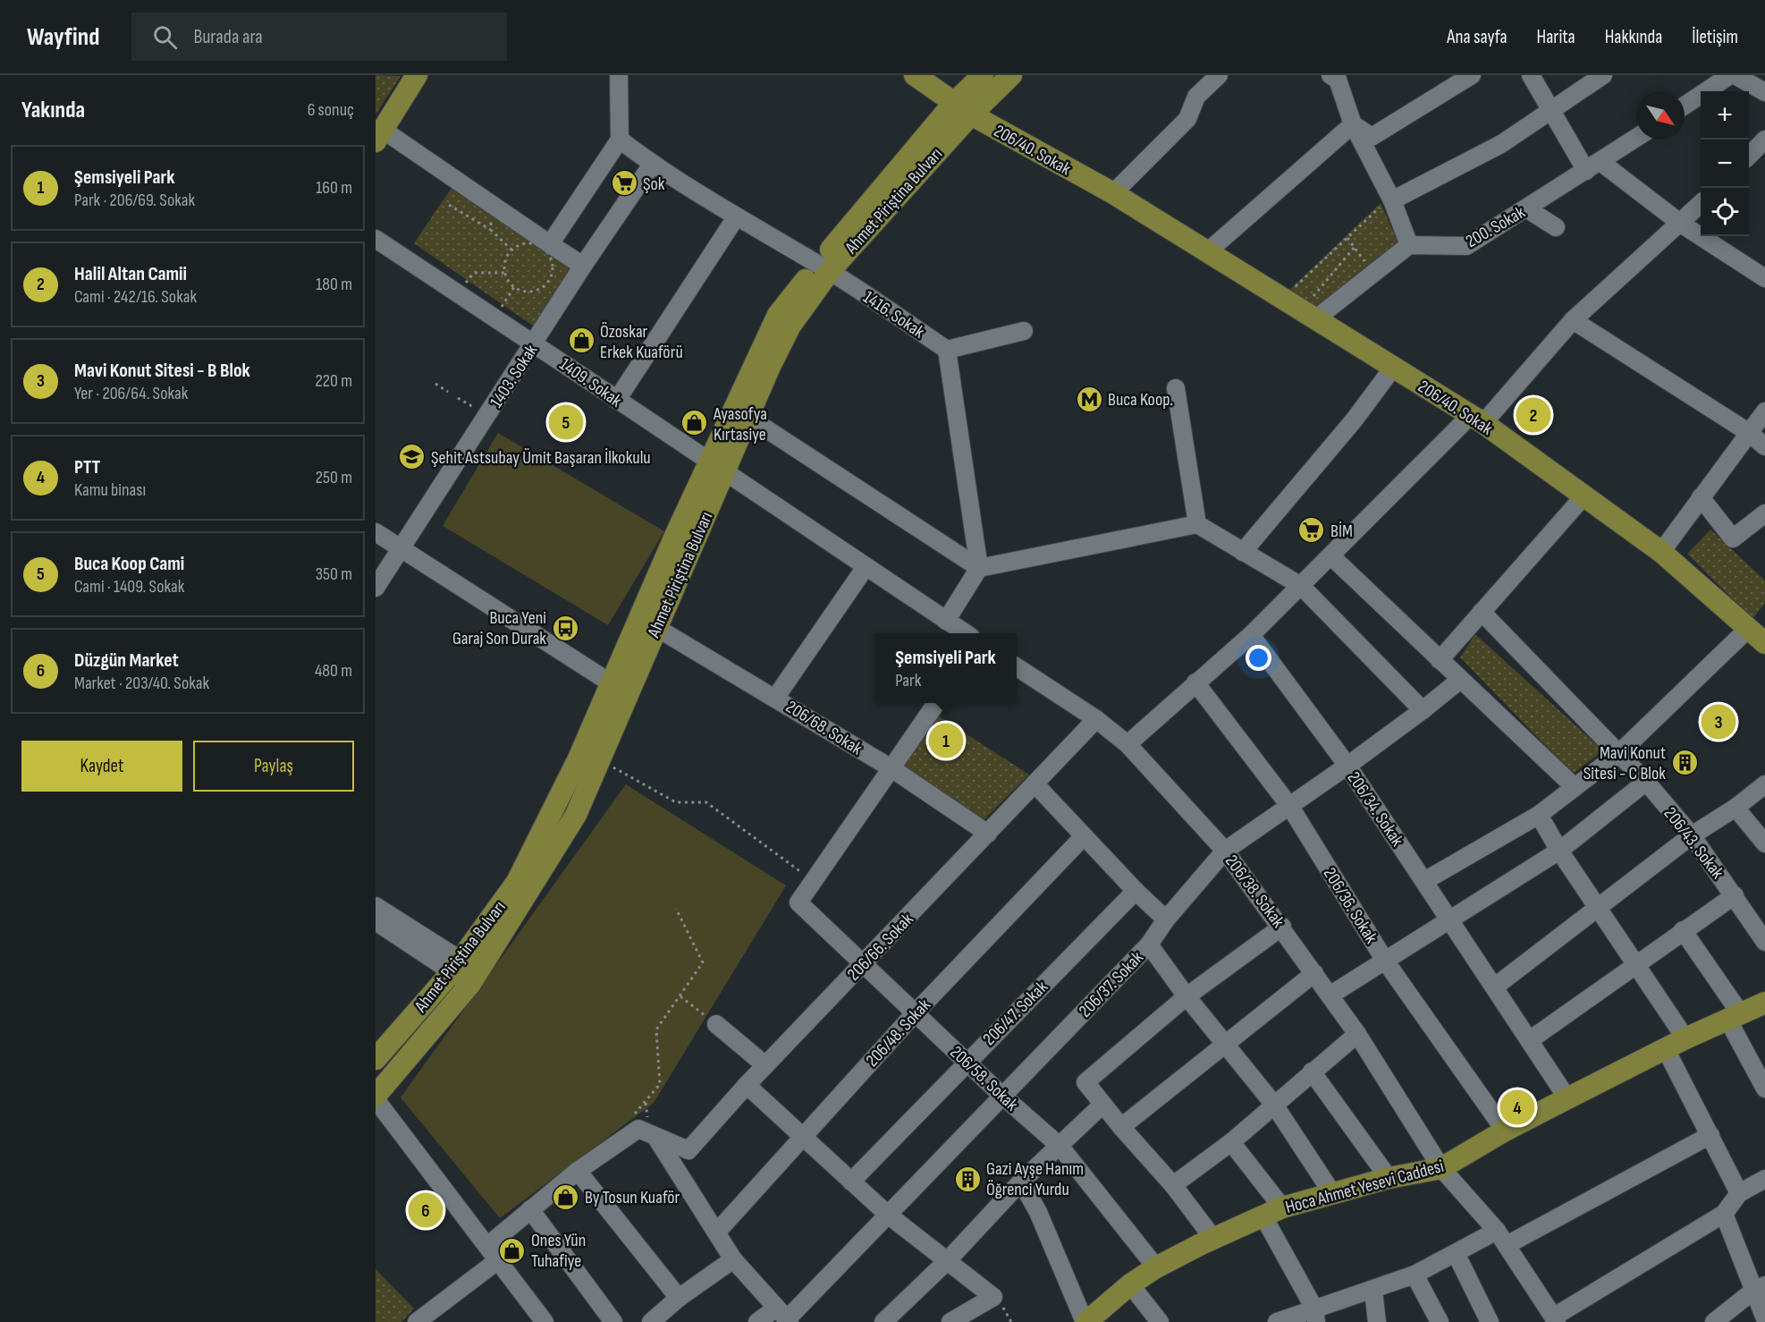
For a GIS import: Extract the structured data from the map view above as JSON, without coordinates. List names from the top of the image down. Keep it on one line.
{"streets":{"main road":["206/40. Sokak","Ahmet Piriştina Bulvarı","Hoca Ahmet Yesevi Caddesi"],"street":["200. Sokak","1416. Sokak","1403. Sokak","1409. Sokak","206/68. Sokak","206/34. Sokak","206/43. Sokak","206/38. Sokak","206/36. Sokak","206/66. Sokak","206/37. Sokak","206/47. Sokak","206/48. Sokak","206/58. Sokak"]},"crossings":[["206/40. Sokak","Ahmet Piriştina Bulvarı"],["Ahmet Piriştina Bulvarı","1416. Sokak"],["Ahmet Piriştina Bulvarı","1409. Sokak"],["Ahmet Piriştina Bulvarı","206/68. Sokak"],["1416. Sokak","1403. Sokak"],["1403. Sokak","1409. Sokak"],["206/68. Sokak","206/66. Sokak"],["206/34. Sokak","206/37. Sokak"],["206/34. Sokak","Hoca Ahmet Yesevi Caddesi"],["206/38. Sokak","206/66. Sokak"],["206/38. Sokak","206/37. Sokak"],["206/38. Sokak","Hoca Ahmet Yesevi Caddesi"],["206/36. Sokak","206/37. Sokak"],["206/36. Sokak","Hoca Ahmet Yesevi Caddesi"],["206/66. Sokak","206/58. Sokak"],["206/37. Sokak","206/58. Sokak"],["206/47. Sokak","206/58. Sokak"],["206/48. Sokak","206/58. Sokak"],["206/58. Sokak","Hoca Ahmet Yesevi Caddesi"]],"places":{"supermarket":["Şok","BİM"],"shop":["Özoskar Erkek Kuaförü","Ayasofya Kırtasiye","By Tosun Kuaför","Ones Yün Tuhafiye"],"metro station":["Buca Koop."],"school or university":["Şehit Astsubay Ümit Başaran İlkokulu"],"bus stop":["Buca Yeni Garaj Son Durak"],"building":["Mavi Konut Sitesi - C Blok","Gazi Ayşe Hanım Öğrenci Yurdu"]},"north":"bottom right","page":{"header":"Wayfind","search":"Burada ara","nav":["Ana sayfa","Harita","Hakkında","İletişim"],"heading":["Yakında","6 sonuç"],"map_buttons":["+","−"],"list":[{"mark":"1","name":"Şemsiyeli Park","note":"Park · 206/69. Sokak","value":"160 m"},{"mark":"2","name":"Halil Altan Camii","note":"Cami · 242/16. Sokak","value":"180 m"},{"mark":"3","name":"Mavi Konut Sitesi - B Blok","note":"Yer · 206/64. Sokak","value":"220 m"},{"mark":"4","name":"PTT","note":"Kamu binası","value":"250 m"},{"mark":"5","name":"Buca Koop Cami","note":"Cami · 1409. Sokak","value":"350 m"},{"mark":"6","name":"Düzgün Market","note":"Market · 203/40. Sokak","value":"480 m"}],"pins":["2","5","3","1","4","6"],"popup":["Şemsiyeli Park","Park"],"buttons":["Kaydet","Paylaş"]}}
